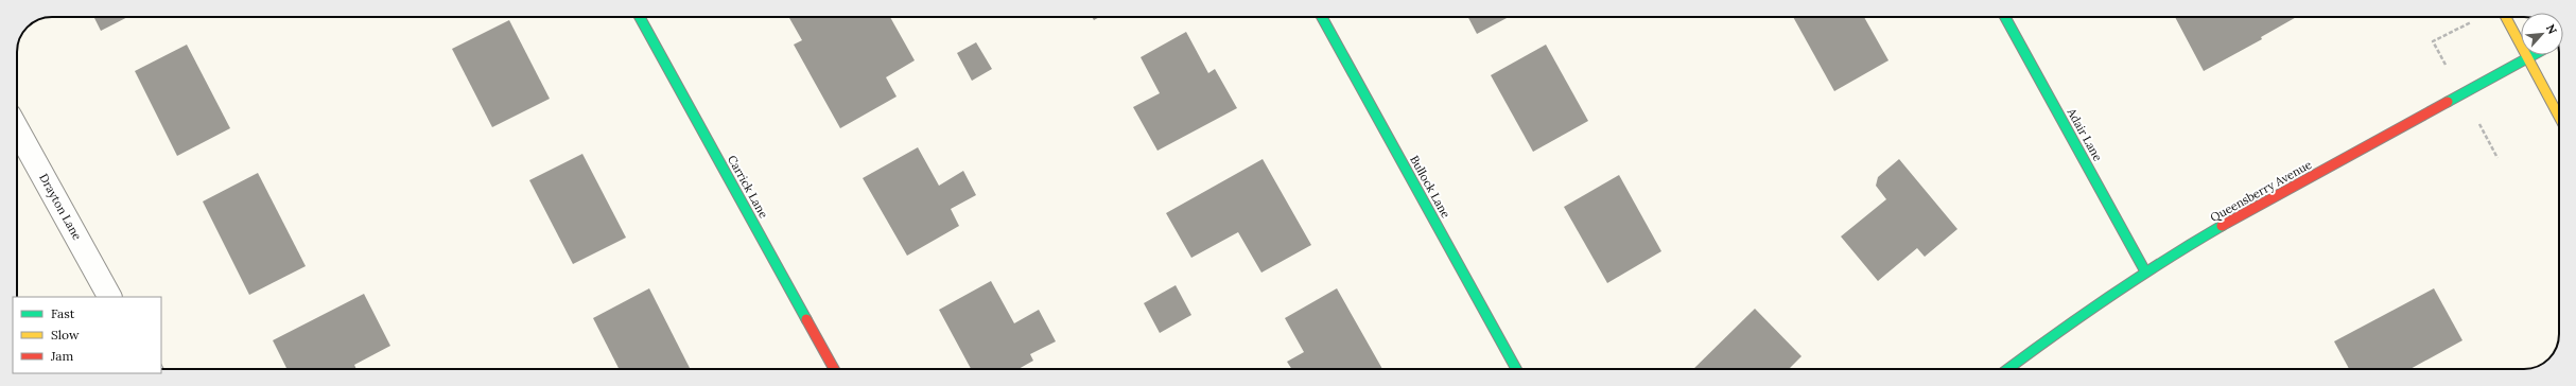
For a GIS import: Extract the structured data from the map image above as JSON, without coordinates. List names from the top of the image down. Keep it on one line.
{"streets":{"street":["Adair Lane","Carrick Lane","Bullock Lane","Queensberry Avenue","Drayton Lane"]},"crossings":[["Adair Lane","Queensberry Avenue"]],"legend":["Fast","Slow","Jam"],"north":"top right"}
